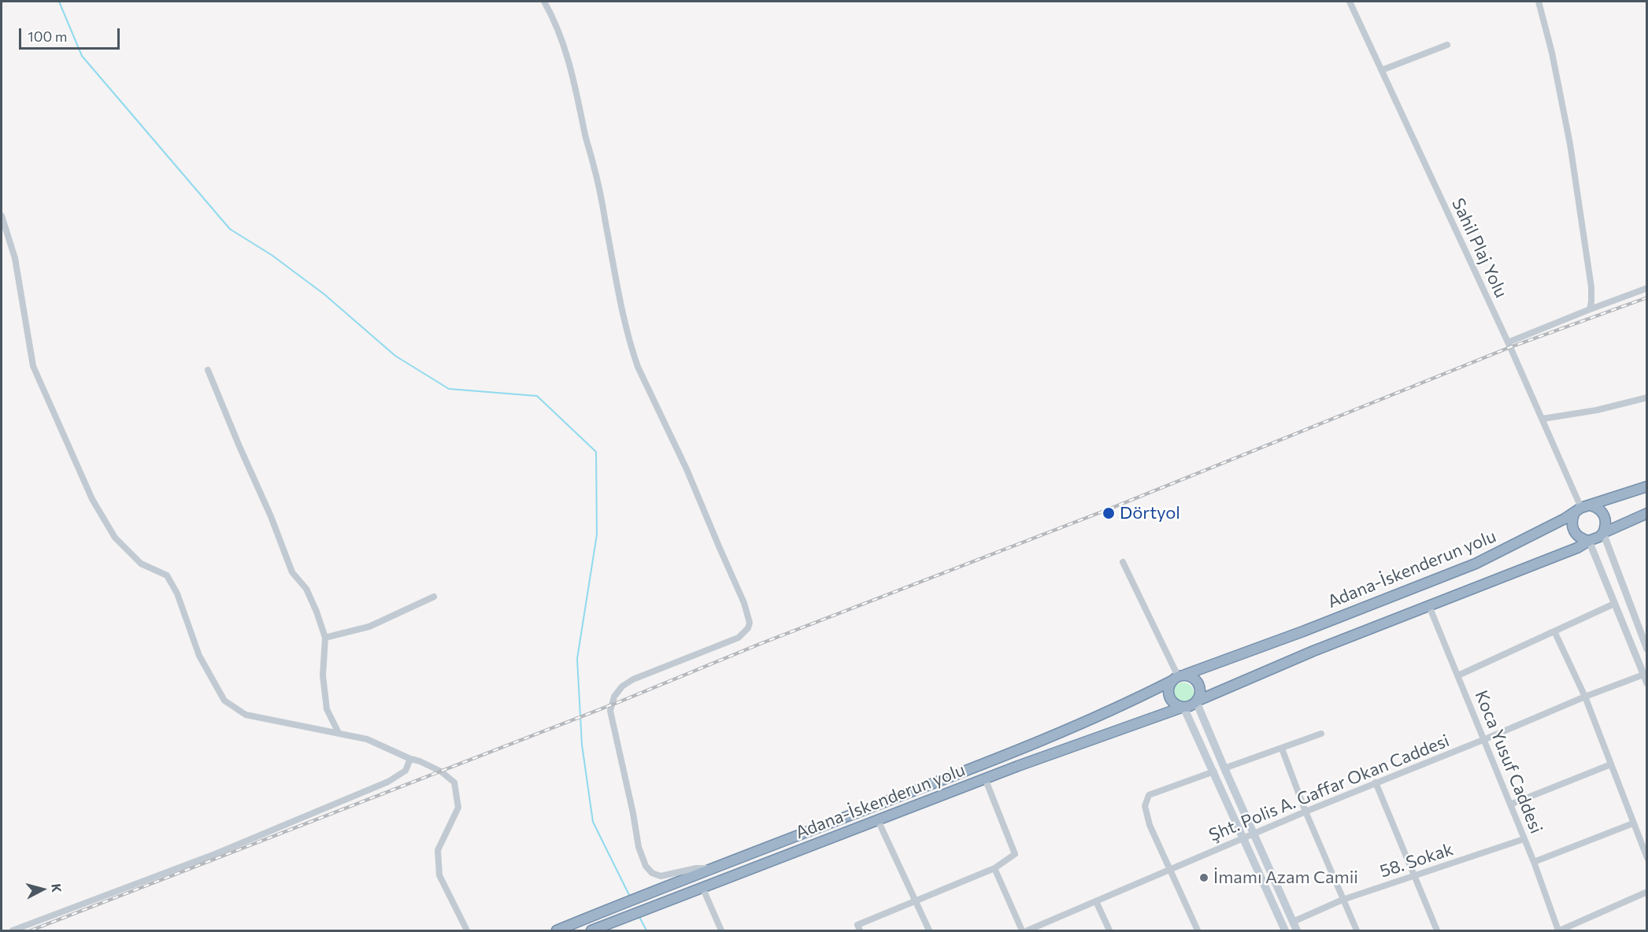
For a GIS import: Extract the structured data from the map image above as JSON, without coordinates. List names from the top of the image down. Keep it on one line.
{"streets":{"highway":["Adana-İskenderun yolu"],"street":["Sahil Plaj Yolu","Koca Yusuf Caddesi","Şht. Polis A. Gaffar Okan Caddesi","58. Sokak"]},"crossings":[["Sahil Plaj Yolu","Adana-İskenderun yolu"],["Koca Yusuf Caddesi","Şht. Polis A. Gaffar Okan Caddesi"],["Koca Yusuf Caddesi","58. Sokak"]],"places":["Dörtyol","İmamı Azam Camii"],"scale_bar":"100 m","north":"right"}
